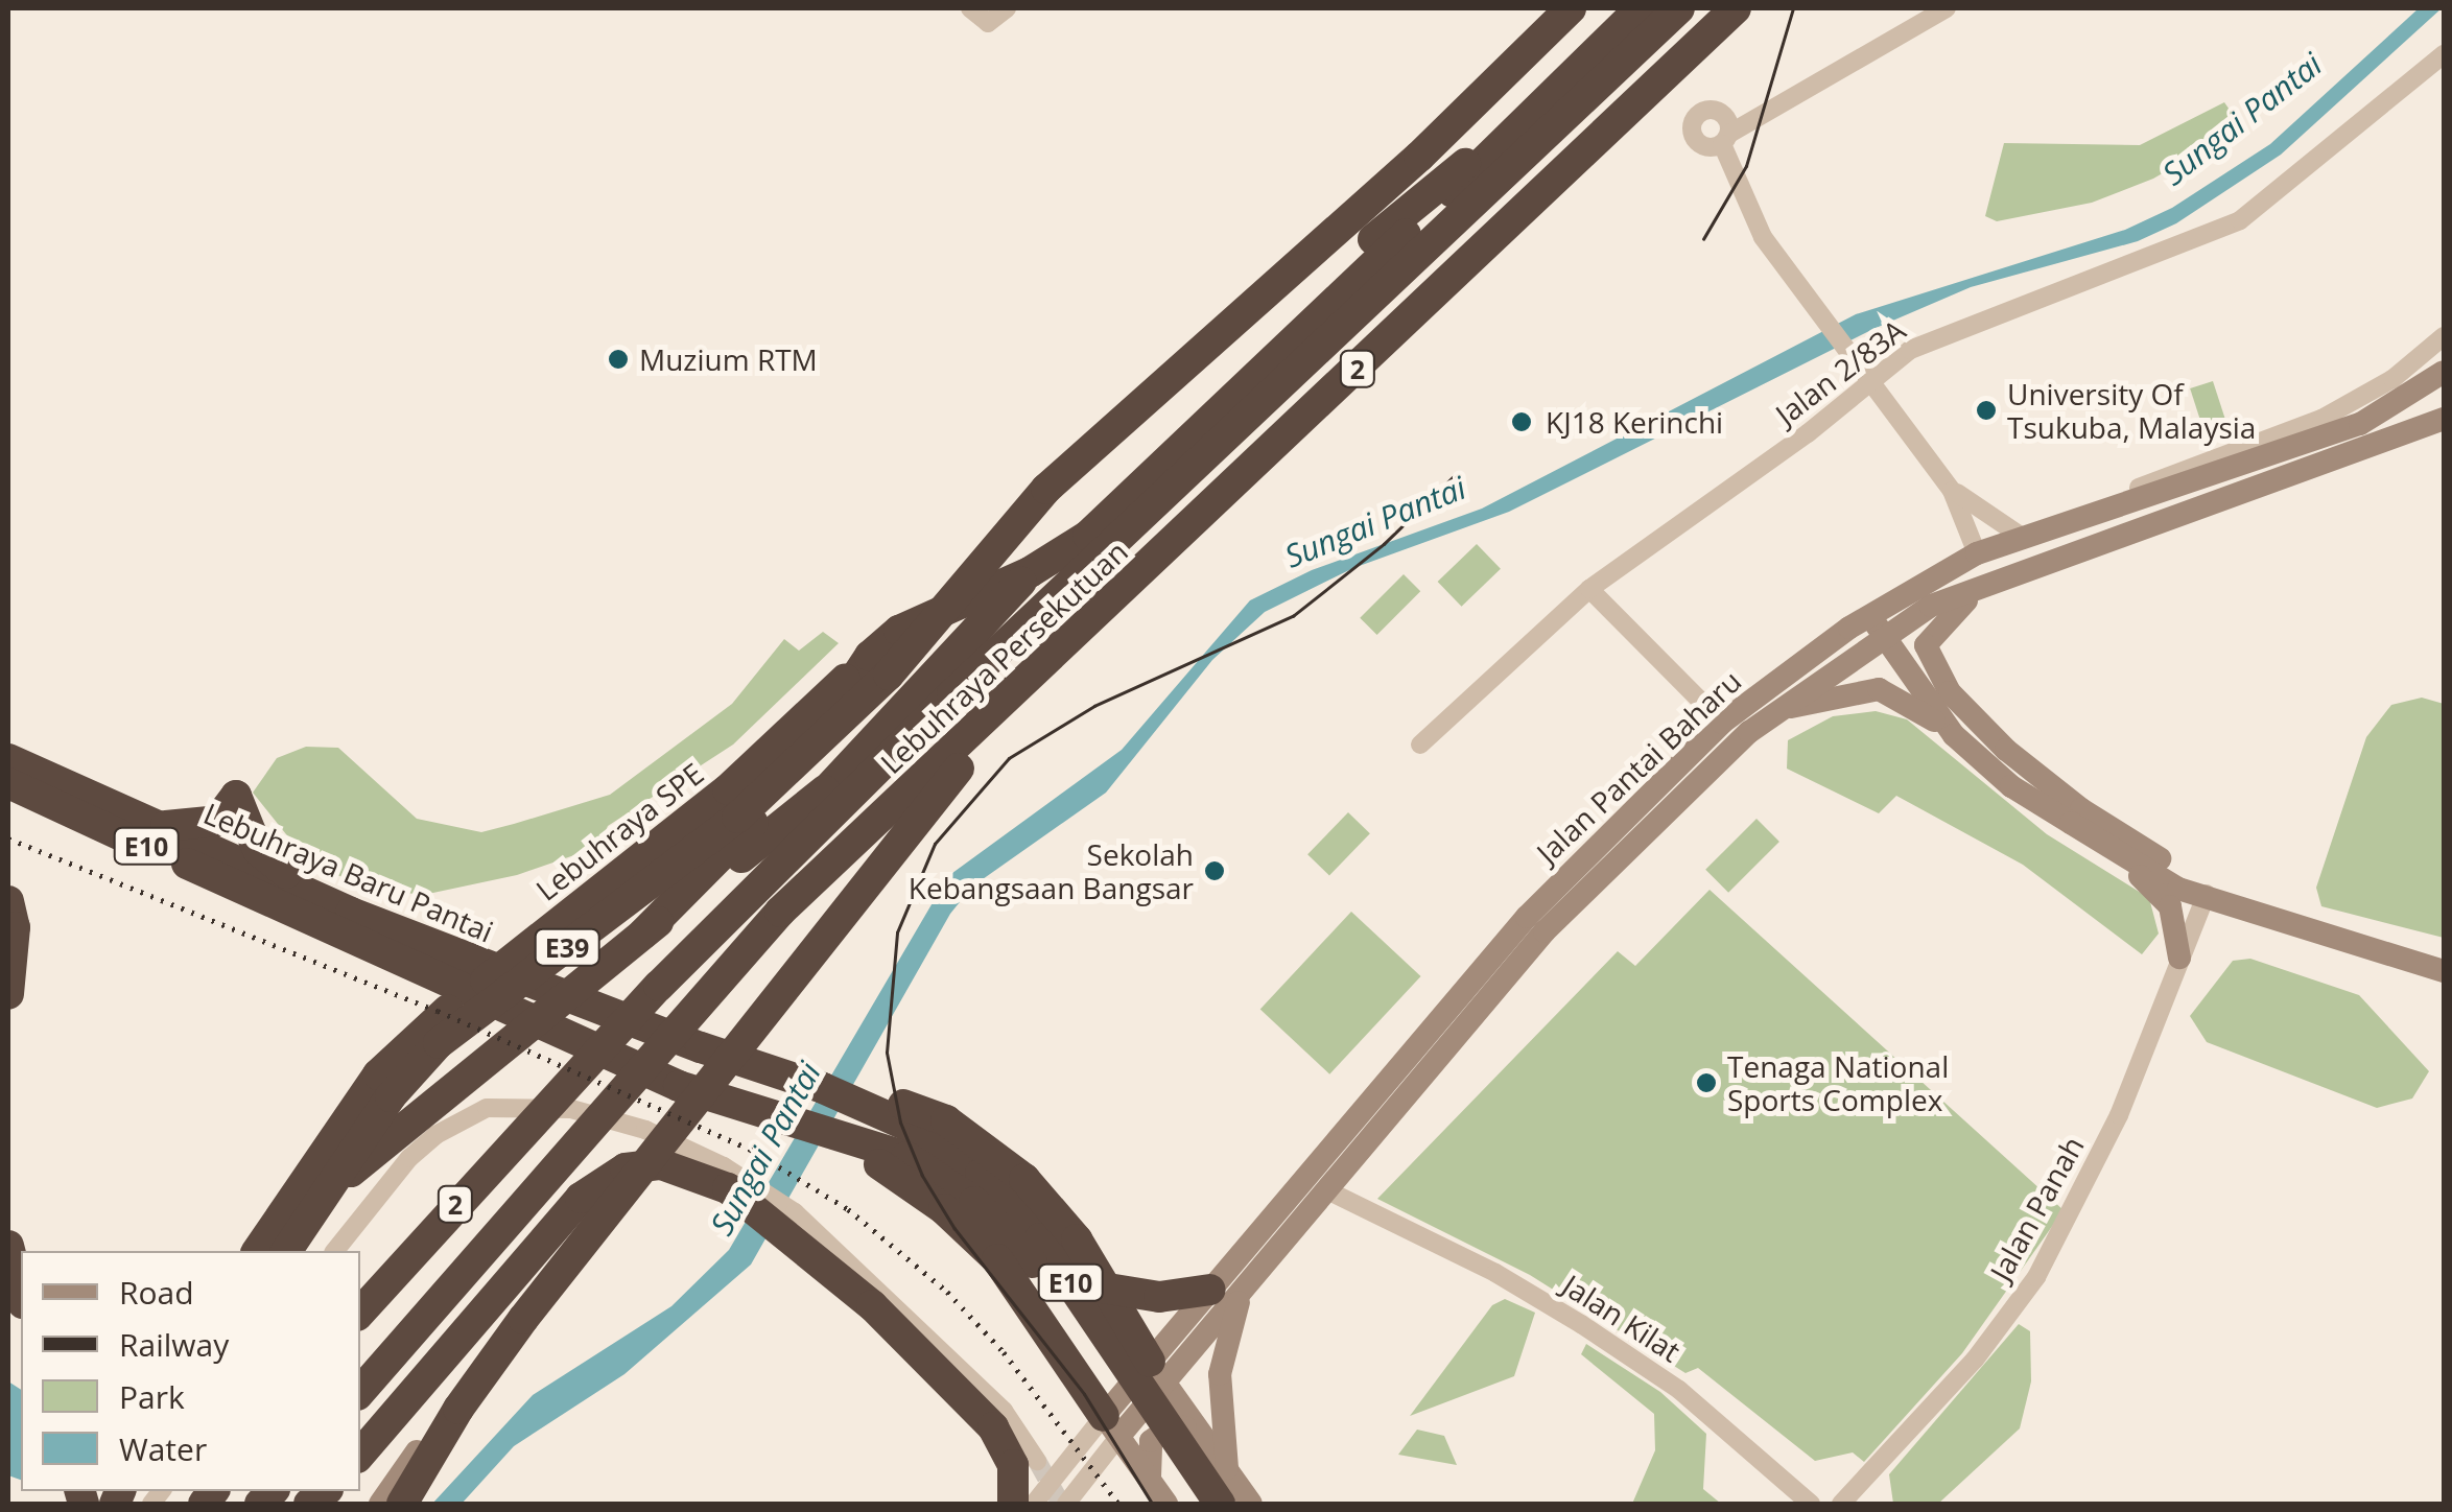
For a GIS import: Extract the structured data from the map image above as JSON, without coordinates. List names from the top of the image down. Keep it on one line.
{"streets":{"highway":["2","Lebuhraya Persekutuan","Lebuhraya SPE","E10","Lebuhraya Baru Pantai","E39"],"main road":["Jalan Pantai Baharu"],"street":["Jalan 2/83A","Jalan Panah","Jalan Kilat"]},"crossings":[["Jalan Pantai Baharu","Jalan Kilat"]],"water":["Sungai Pantai"],"places":["Muzium RTM","University Of Tsukuba, Malaysia","KJ18 Kerinchi","Sekolah Kebangsaan Bangsar","Tenaga National Sports Complex"],"legend":["Road","Railway","Park","Water"]}
